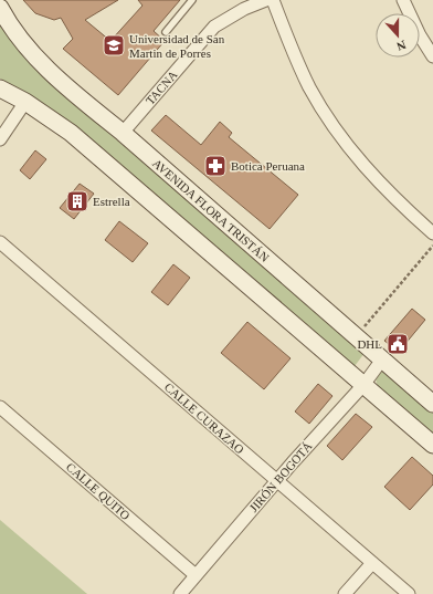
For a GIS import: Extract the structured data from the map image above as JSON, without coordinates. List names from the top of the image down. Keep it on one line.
{"streets":{"main road":["AVENIDA FLORA TRISTÁN"],"street":["TACNA","CALLE CURAZAO","JIRÓN BOGOTÁ","CALLE QUITO"]},"crossings":[["TACNA","AVENIDA FLORA TRISTÁN"],["AVENIDA FLORA TRISTÁN","JIRÓN BOGOTÁ"],["CALLE CURAZAO","JIRÓN BOGOTÁ"],["JIRÓN BOGOTÁ","CALLE QUITO"]],"places":{"school or university":["Universidad de San Martin de Porres"],"pharmacy":["Botica Peruana"],"building":["Estrella"],"public building":["DHL"]},"north":"bottom"}
